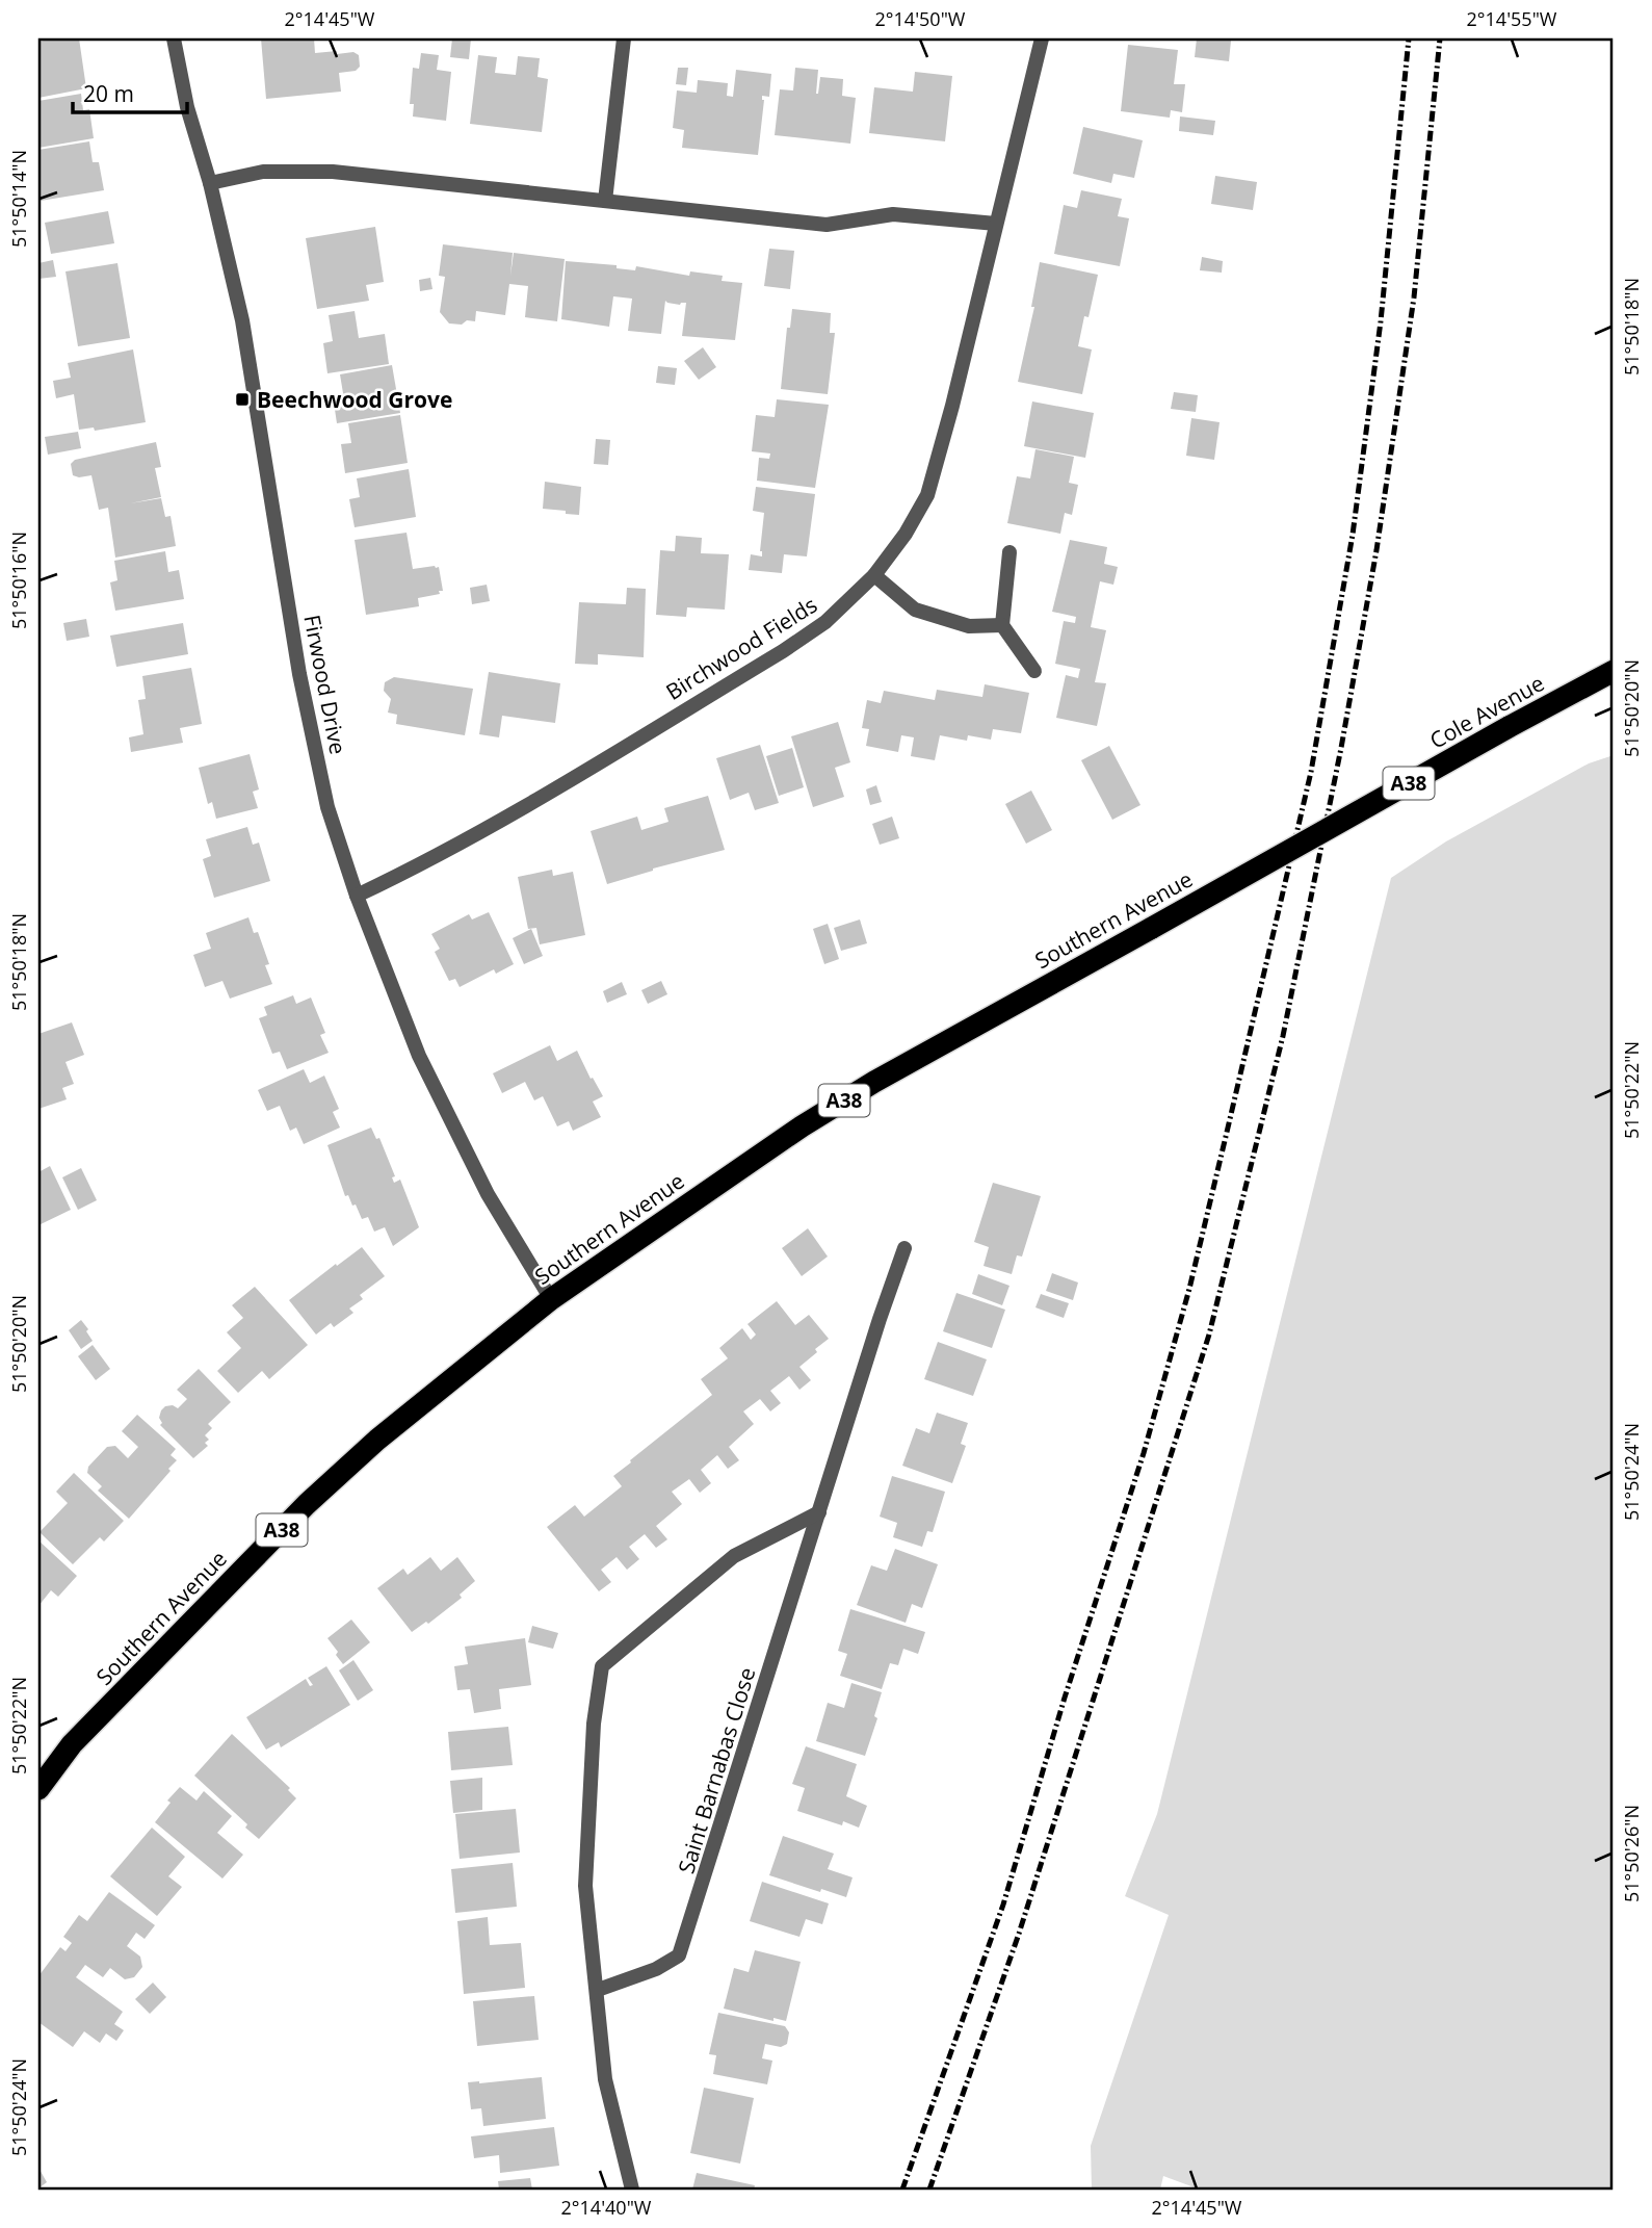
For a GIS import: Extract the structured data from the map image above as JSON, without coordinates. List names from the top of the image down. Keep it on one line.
{"streets":{"highway":["Cole Avenue","A38","Southern Avenue"],"street":["Birchwood Fields","Firwood Drive","Saint Barnabas Close"]},"crossings":[["Birchwood Fields","Firwood Drive"],["Firwood Drive","Southern Avenue"],["Cole Avenue","Southern Avenue"]],"places":{"transit":["Beechwood Grove"]},"scale_bar":"20 m","coordinates":["2°14'45\"W","2°14'50\"W","2°14'55\"W","51°50'14\"N","51°50'18\"N","51°50'16\"N","51°50'20\"N","51°50'22\"N","51°50'24\"N","51°50'26\"N","2°14'40\"W"]}
